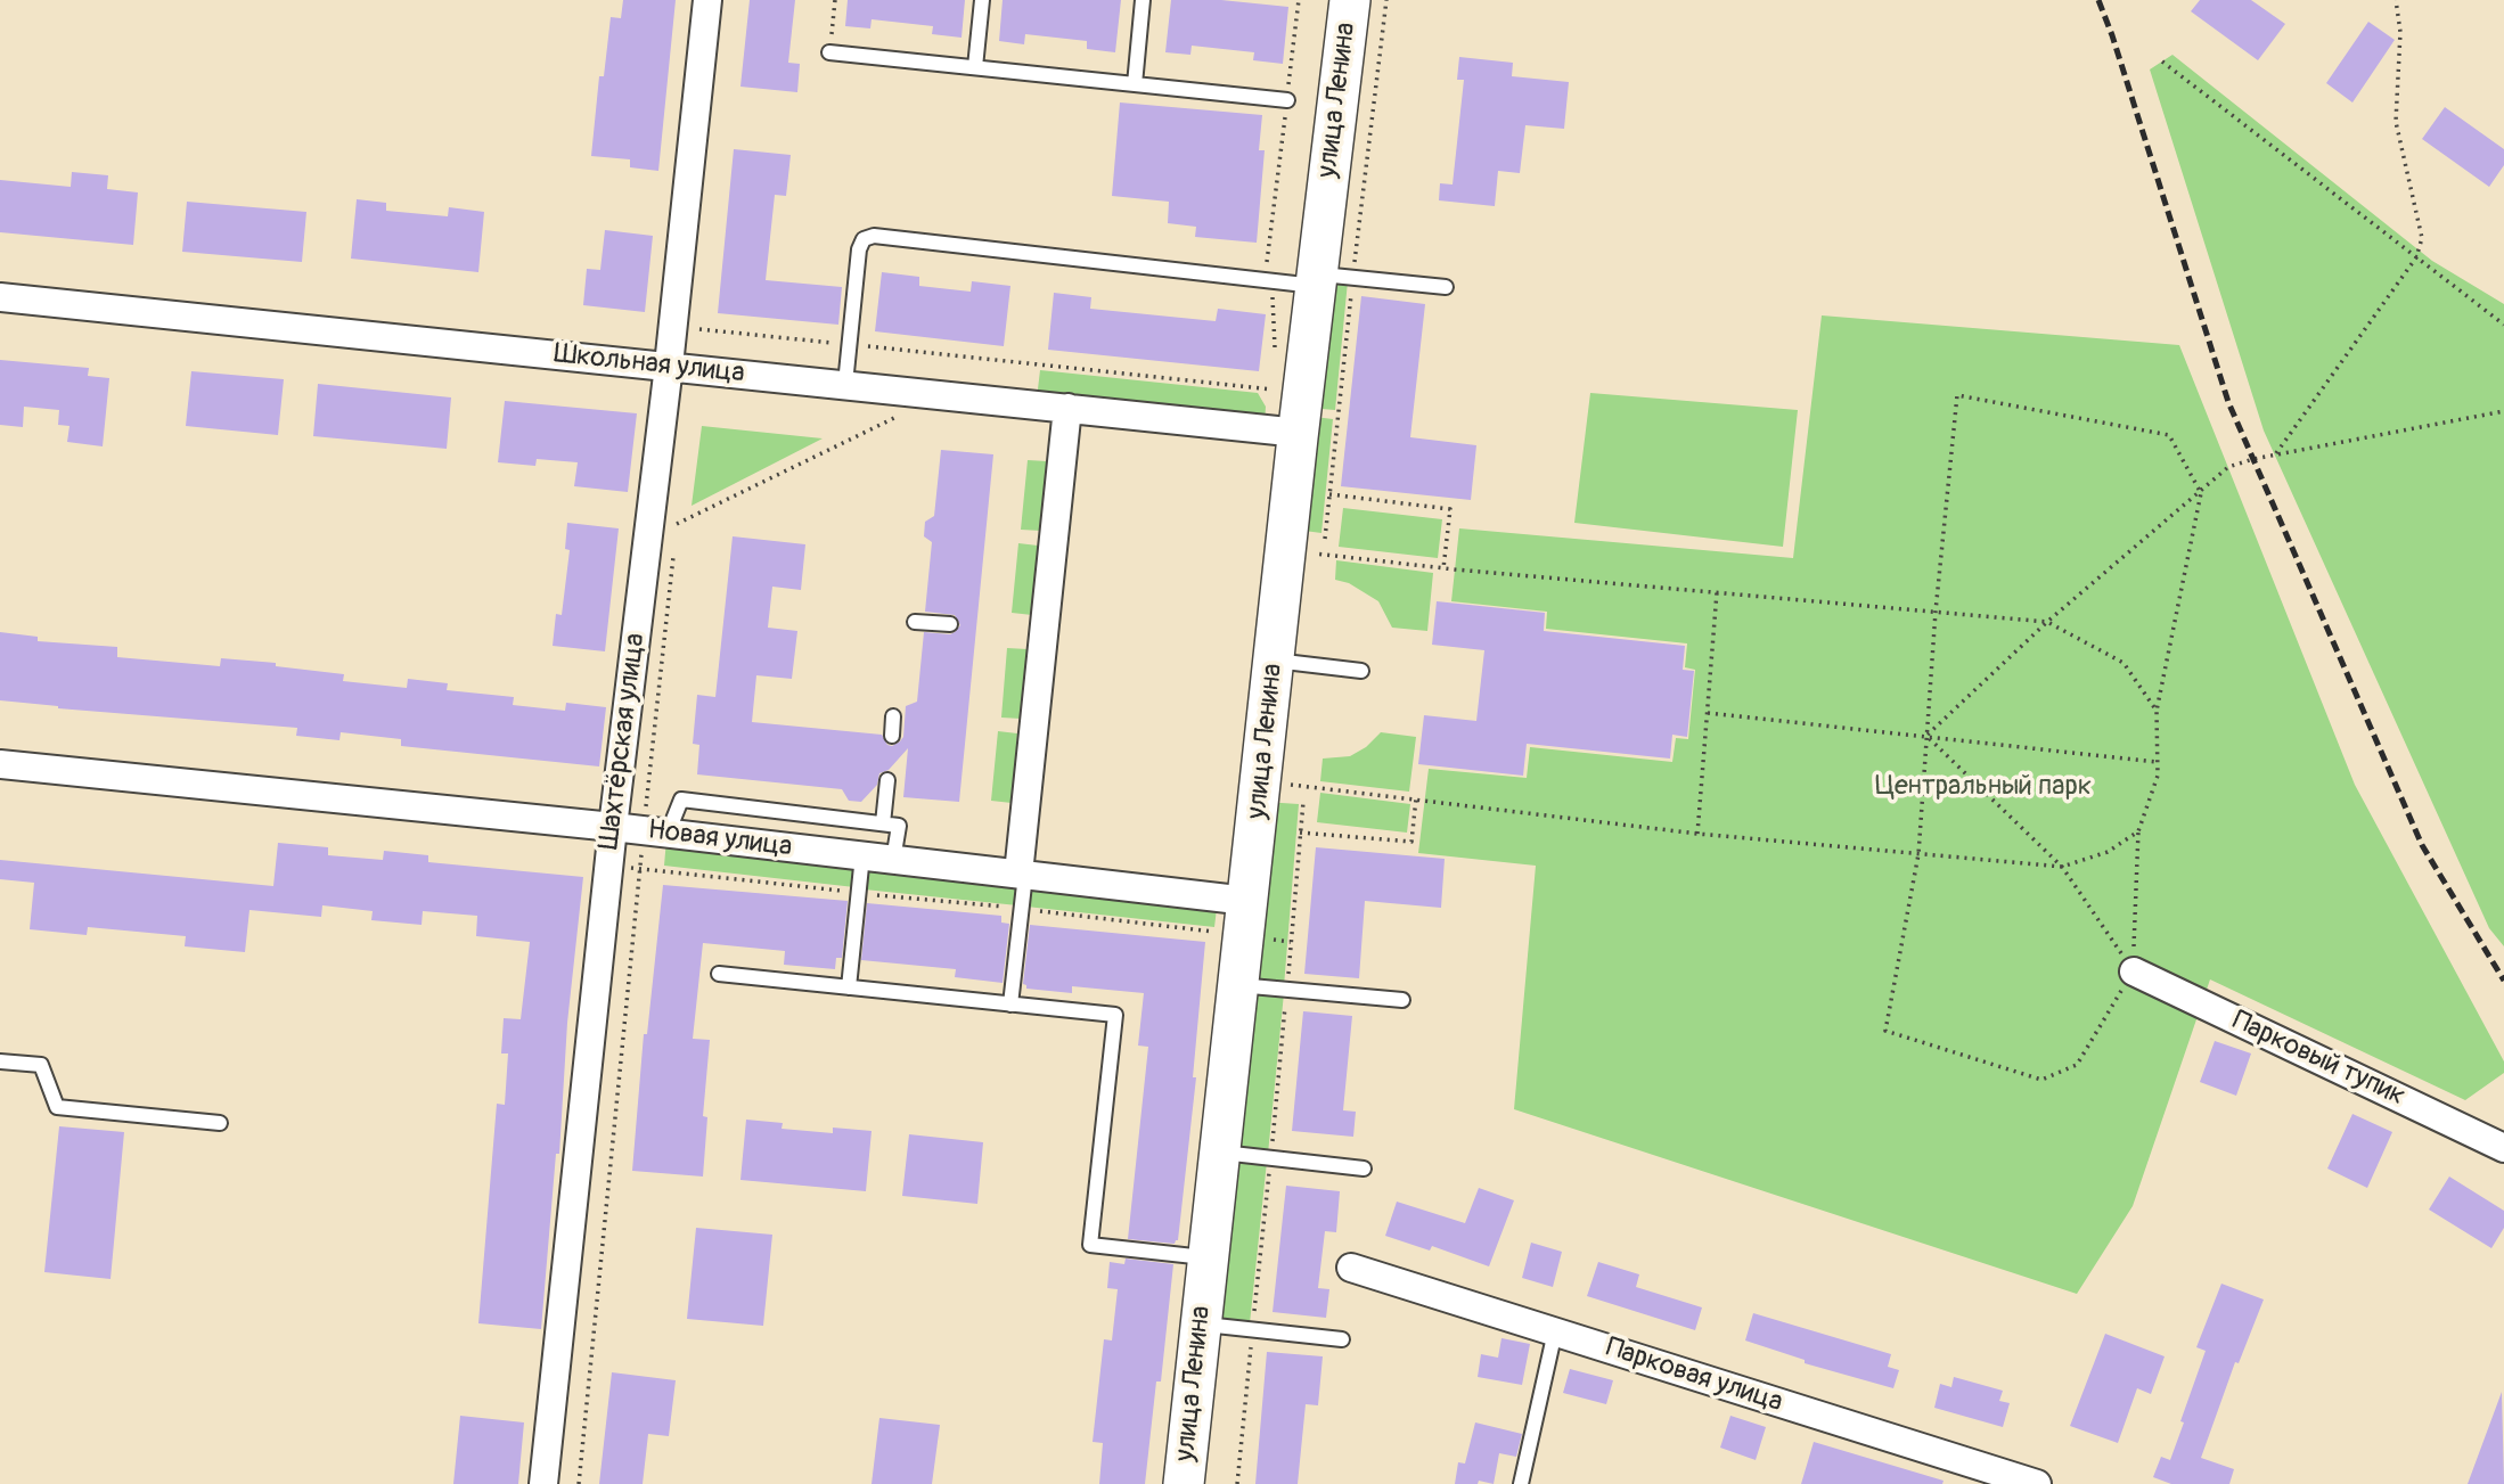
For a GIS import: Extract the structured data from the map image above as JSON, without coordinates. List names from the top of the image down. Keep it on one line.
{"streets":{"street":["улица Ленина","Школьная улица","Шахтёрская улица","Новая улица","Парковый тупик","Парковая улица"]},"crossings":[["улица Ленина","Школьная улица"],["улица Ленина","Новая улица"],["Школьная улица","Шахтёрская улица"],["Шахтёрская улица","Новая улица"]],"parks":["Центральный парк"]}
